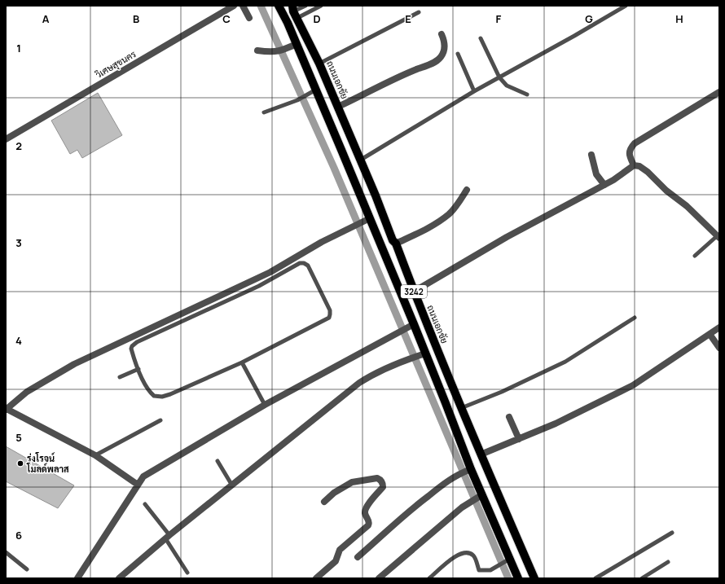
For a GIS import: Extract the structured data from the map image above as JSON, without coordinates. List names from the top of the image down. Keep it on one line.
{"streets":{"main road":["ถนนเอกชัย","3242"],"street":["วิเศษสุขนคร"]},"places":["รุ่งโรจน์ โมลด์พลาส"],"grid":{"columns":["A","B","C","D","E","F","G","H"],"rows":["1","2","3","4","5","6"]}}
